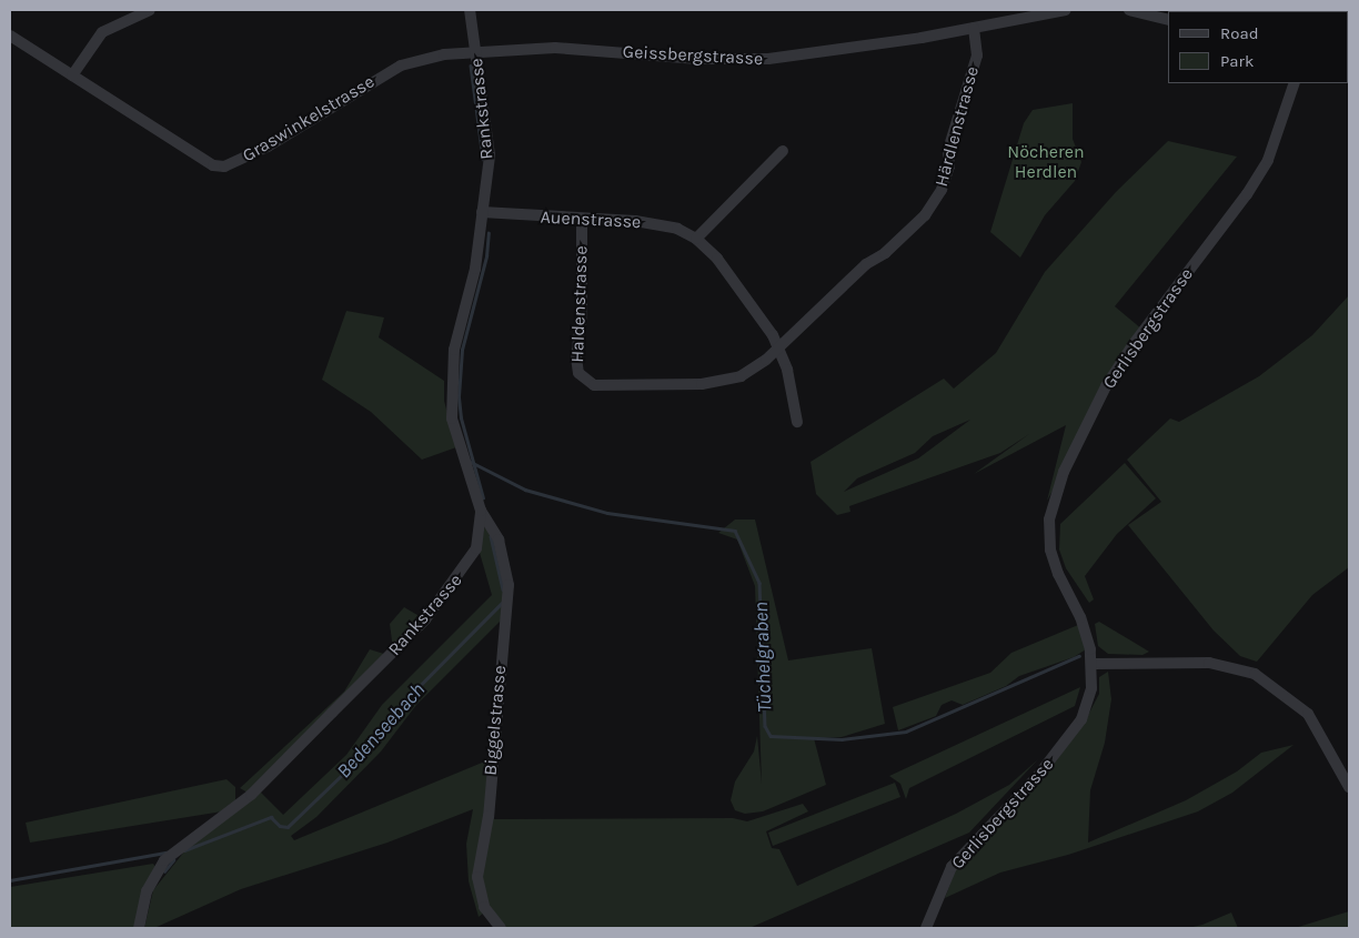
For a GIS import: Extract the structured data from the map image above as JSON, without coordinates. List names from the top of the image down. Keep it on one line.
{"streets":{"street":["Geissbergstrasse","Rankstrasse","Graswinkelstrasse","Härdlenstrasse","Auenstrasse","Haldenstrasse","Gerlisbergstrasse","Biggelstrasse"]},"crossings":[["Geissbergstrasse","Rankstrasse"],["Geissbergstrasse","Graswinkelstrasse"],["Geissbergstrasse","Härdlenstrasse"],["Rankstrasse","Graswinkelstrasse"],["Rankstrasse","Auenstrasse"],["Rankstrasse","Biggelstrasse"],["Härdlenstrasse","Auenstrasse"],["Härdlenstrasse","Haldenstrasse"],["Auenstrasse","Haldenstrasse"]],"water":["Tüchelgraben","Bedenseebach"],"parks":["Nöcheren Herdlen"],"legend":["Road","Park"]}
